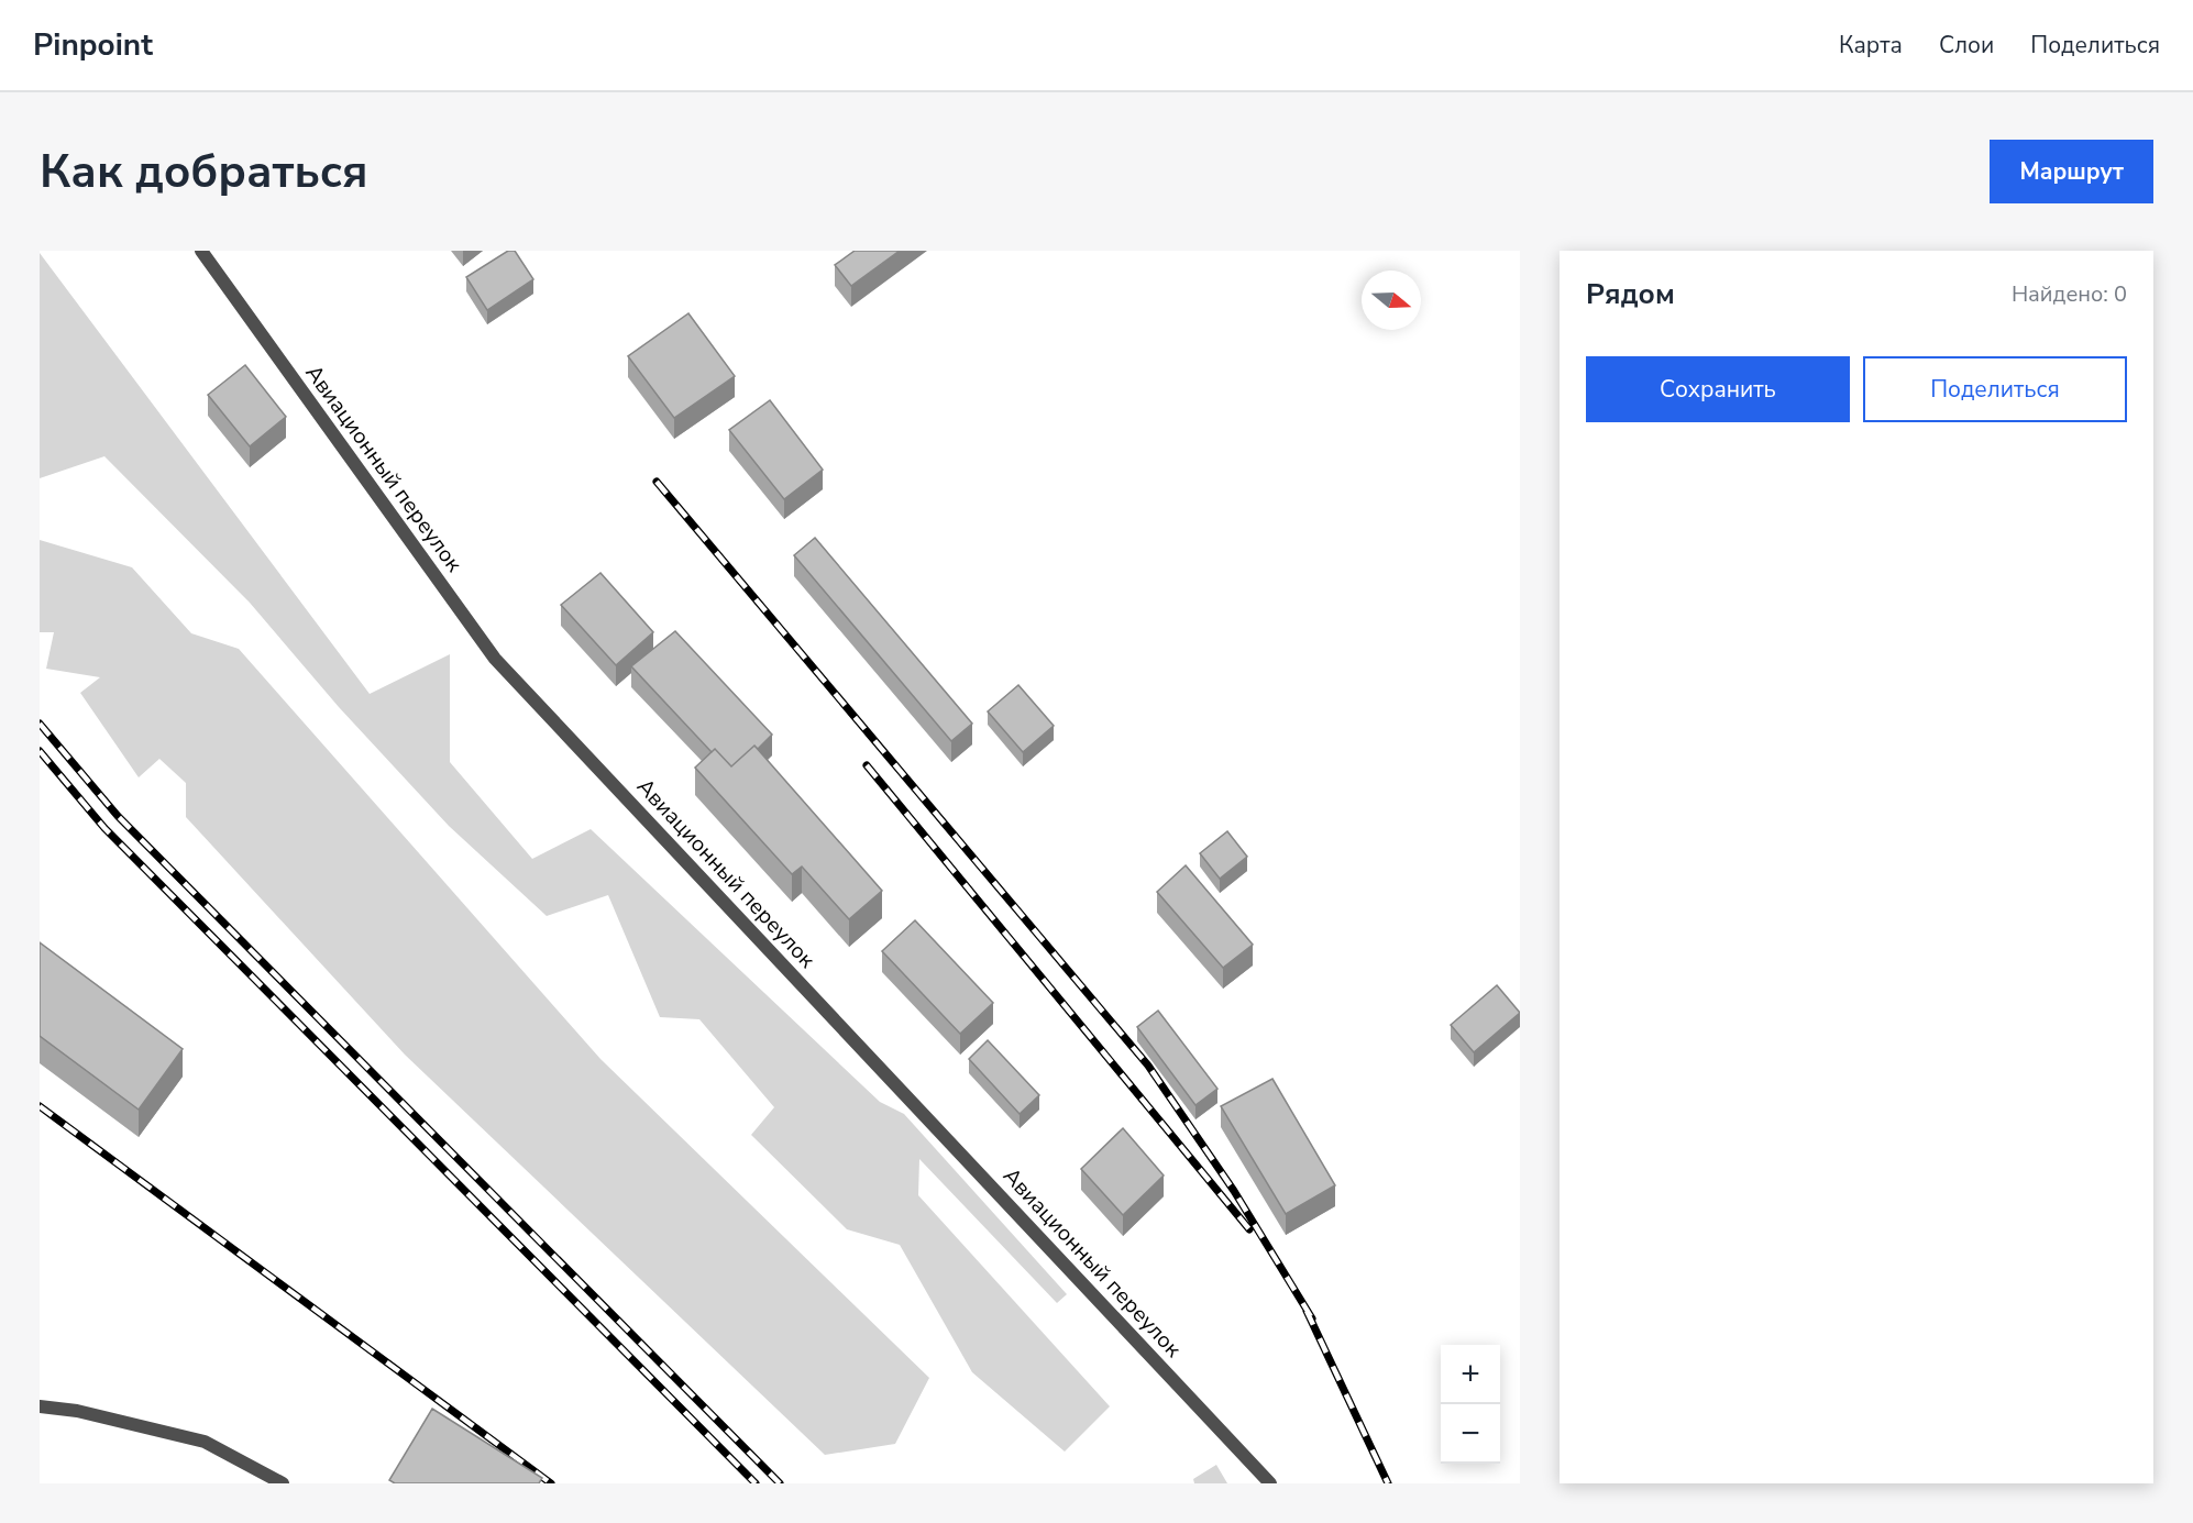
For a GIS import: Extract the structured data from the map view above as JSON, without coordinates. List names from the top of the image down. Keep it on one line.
{"streets":{"street":["Авиационный переулок"]},"north":"right","page":{"header":"Pinpoint","nav":["Карта","Слои","Поделиться"],"buttons":["Маршрут",["Сохранить","Поделиться"]],"title":"Как добраться","heading":["Рядом","Найдено: 0"],"map_buttons":["+","−"]}}
